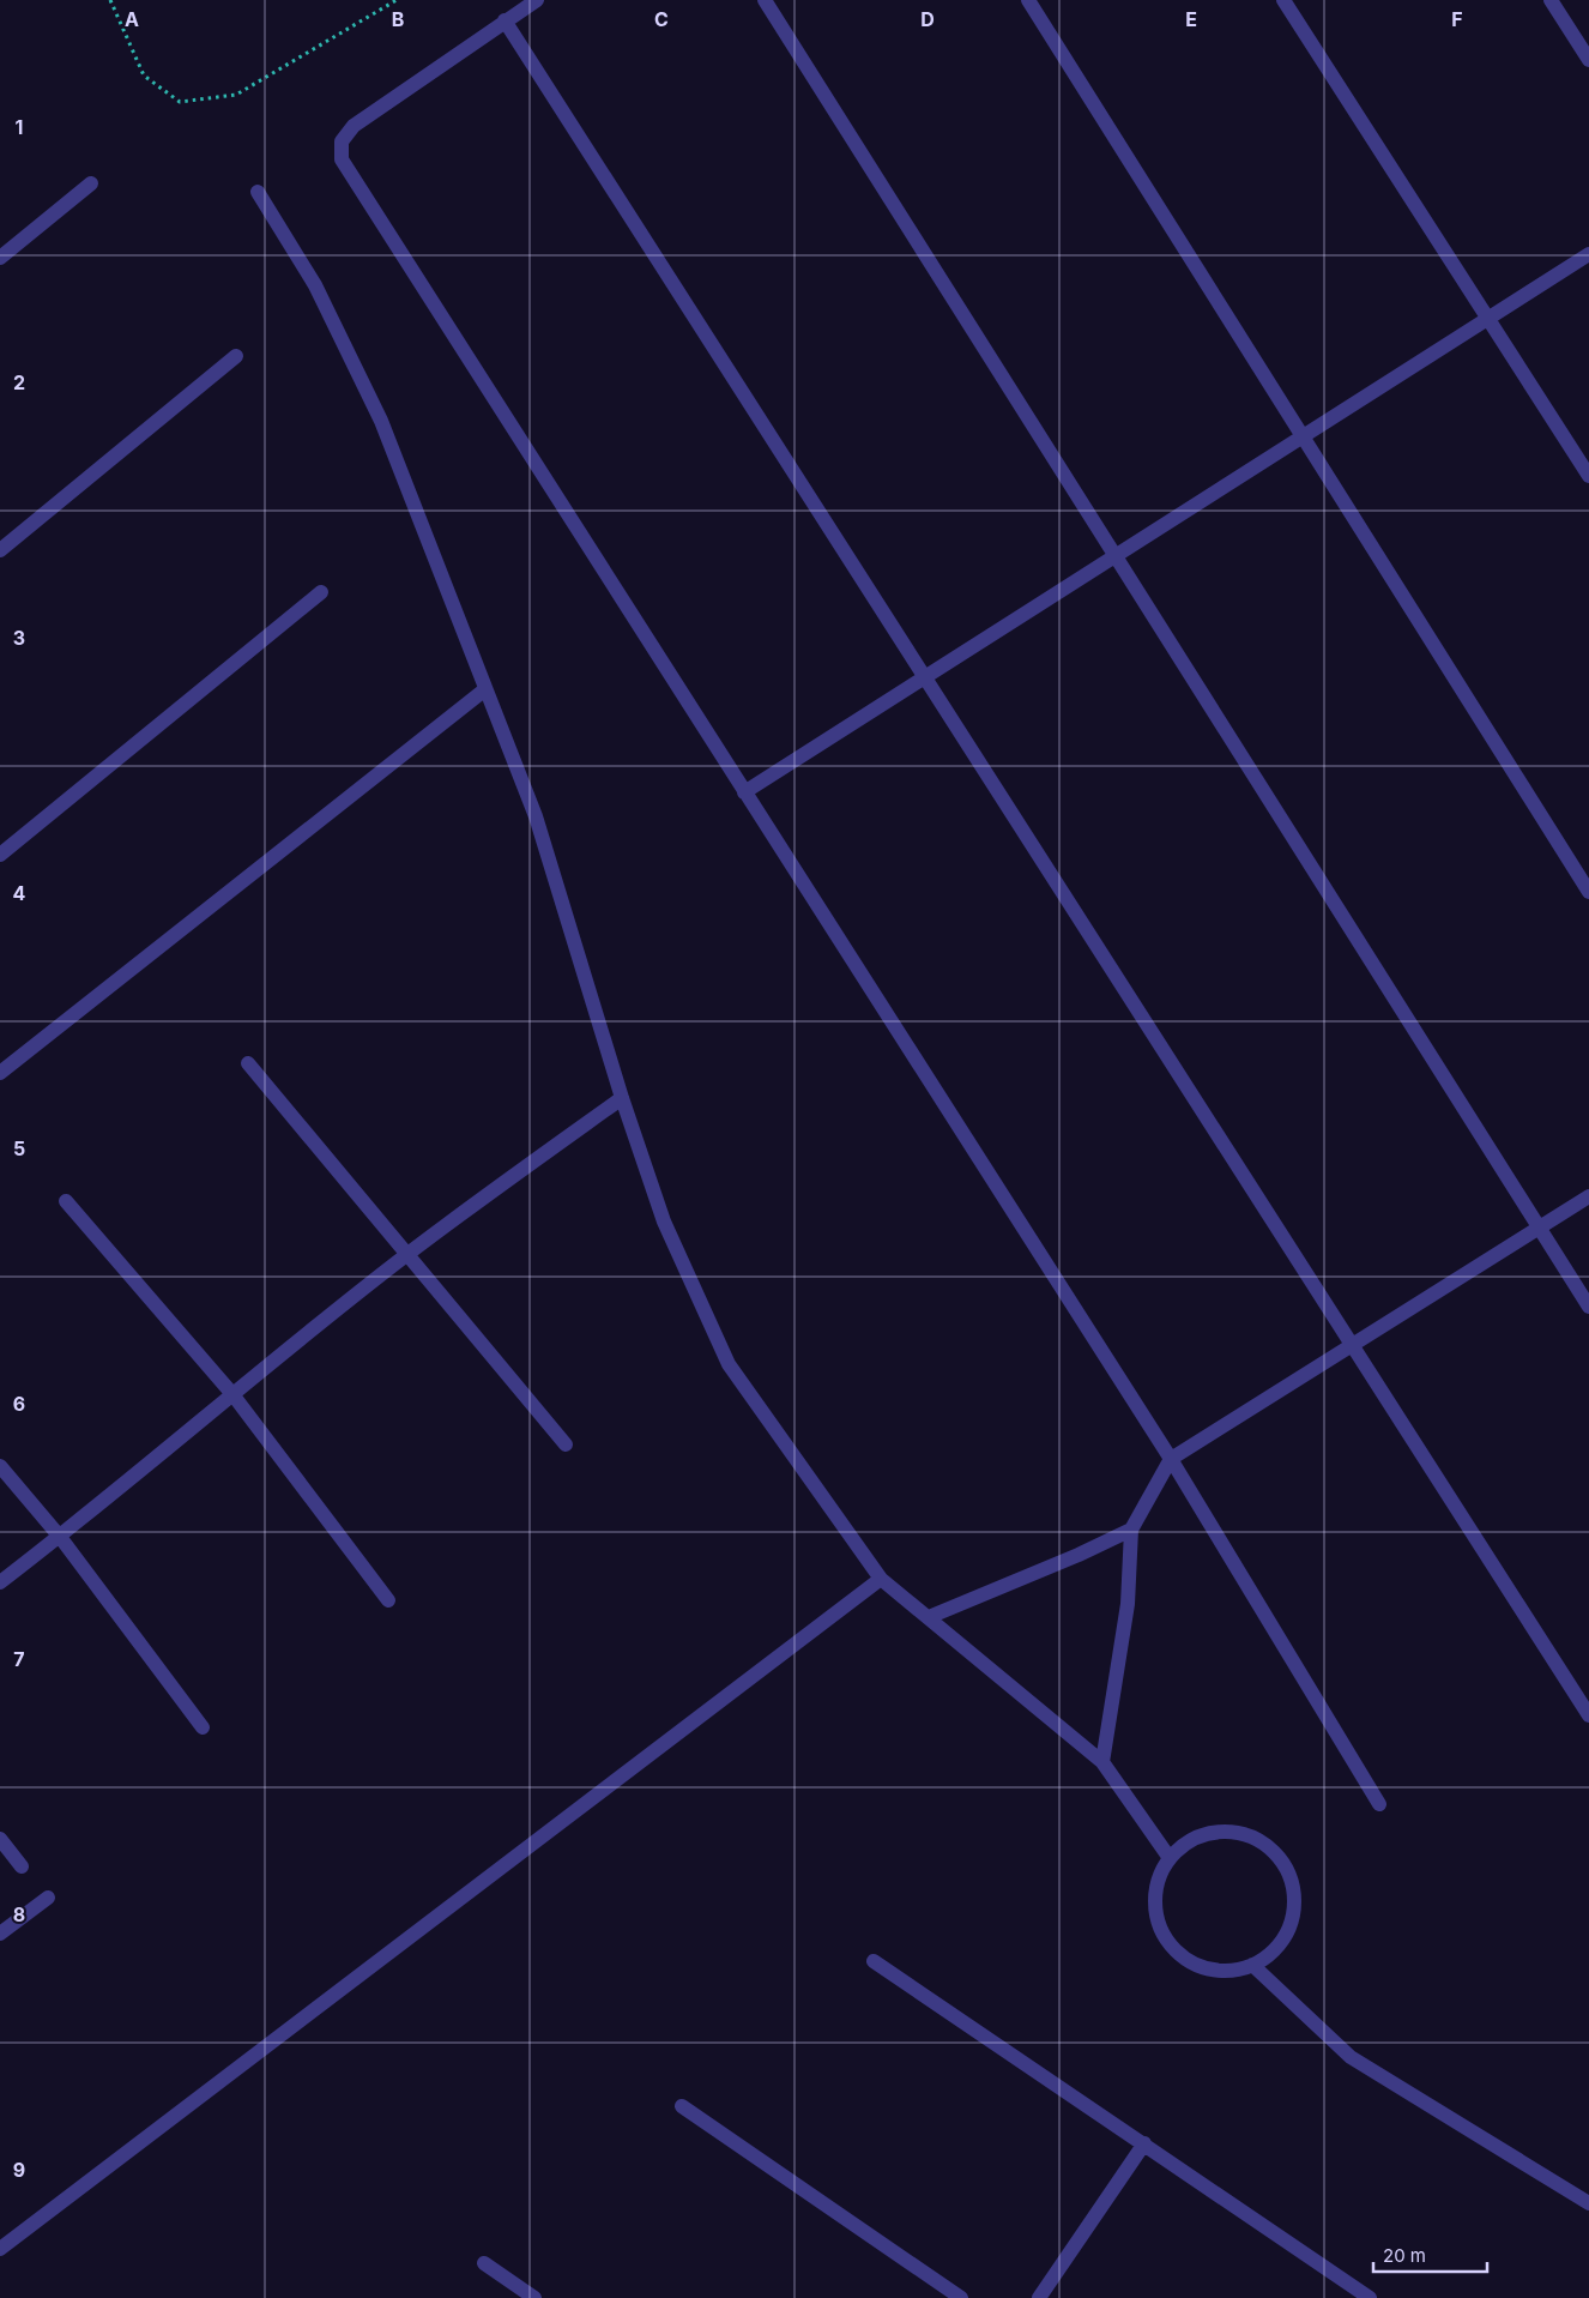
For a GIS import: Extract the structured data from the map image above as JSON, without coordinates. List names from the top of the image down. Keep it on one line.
{"scale_bar":"20 m","grid":{"columns":["A","B","C","D","E","F"],"rows":["1","2","3","4","5","6","7","8","9"]}}
